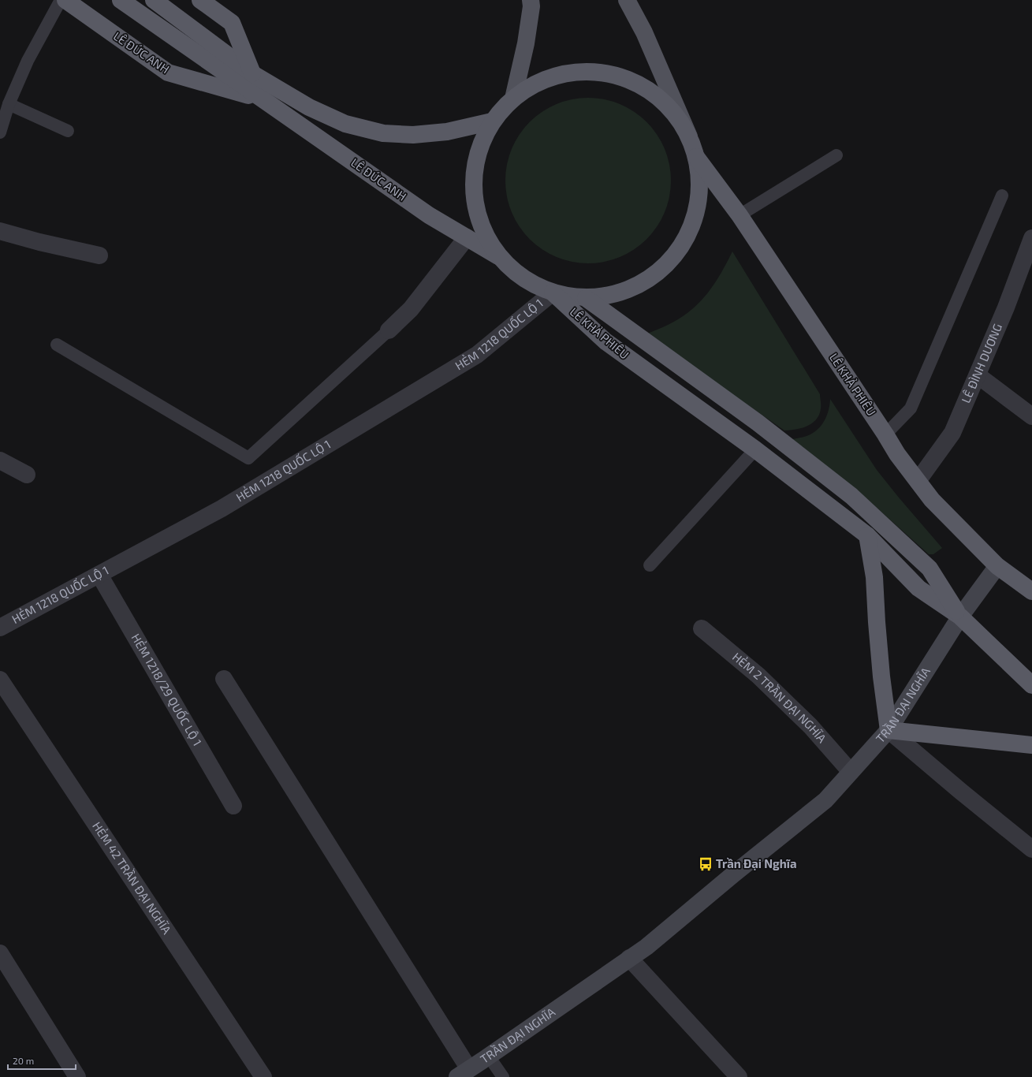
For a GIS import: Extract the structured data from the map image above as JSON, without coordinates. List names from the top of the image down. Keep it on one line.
{"streets":{"highway":["LÊ ĐỨC ANH","LÊ KHẢ PHIÊU"],"main road":["TRẦN ĐẠI NGHĨA"],"street":["HẺM 1218 QUỐC LỘ 1","LÊ ĐÌNH DƯƠNG","HẺM 1218/29 QUỐC LỘ 1","HẺM 2 TRẦN ĐẠI NGHĨA","HẺM 42 TRẦN ĐẠI NGHĨA"]},"crossings":[["LÊ KHẢ PHIÊU","HẺM 1218 QUỐC LỘ 1"],["LÊ KHẢ PHIÊU","LÊ ĐÌNH DƯƠNG"],["LÊ KHẢ PHIÊU","TRẦN ĐẠI NGHĨA"],["HẺM 1218 QUỐC LỘ 1","HẺM 1218/29 QUỐC LỘ 1"],["HẺM 2 TRẦN ĐẠI NGHĨA","TRẦN ĐẠI NGHĨA"]],"places":{"bus stop":["Trần Đại Nghĩa"]},"scale_bar":"20 m"}
